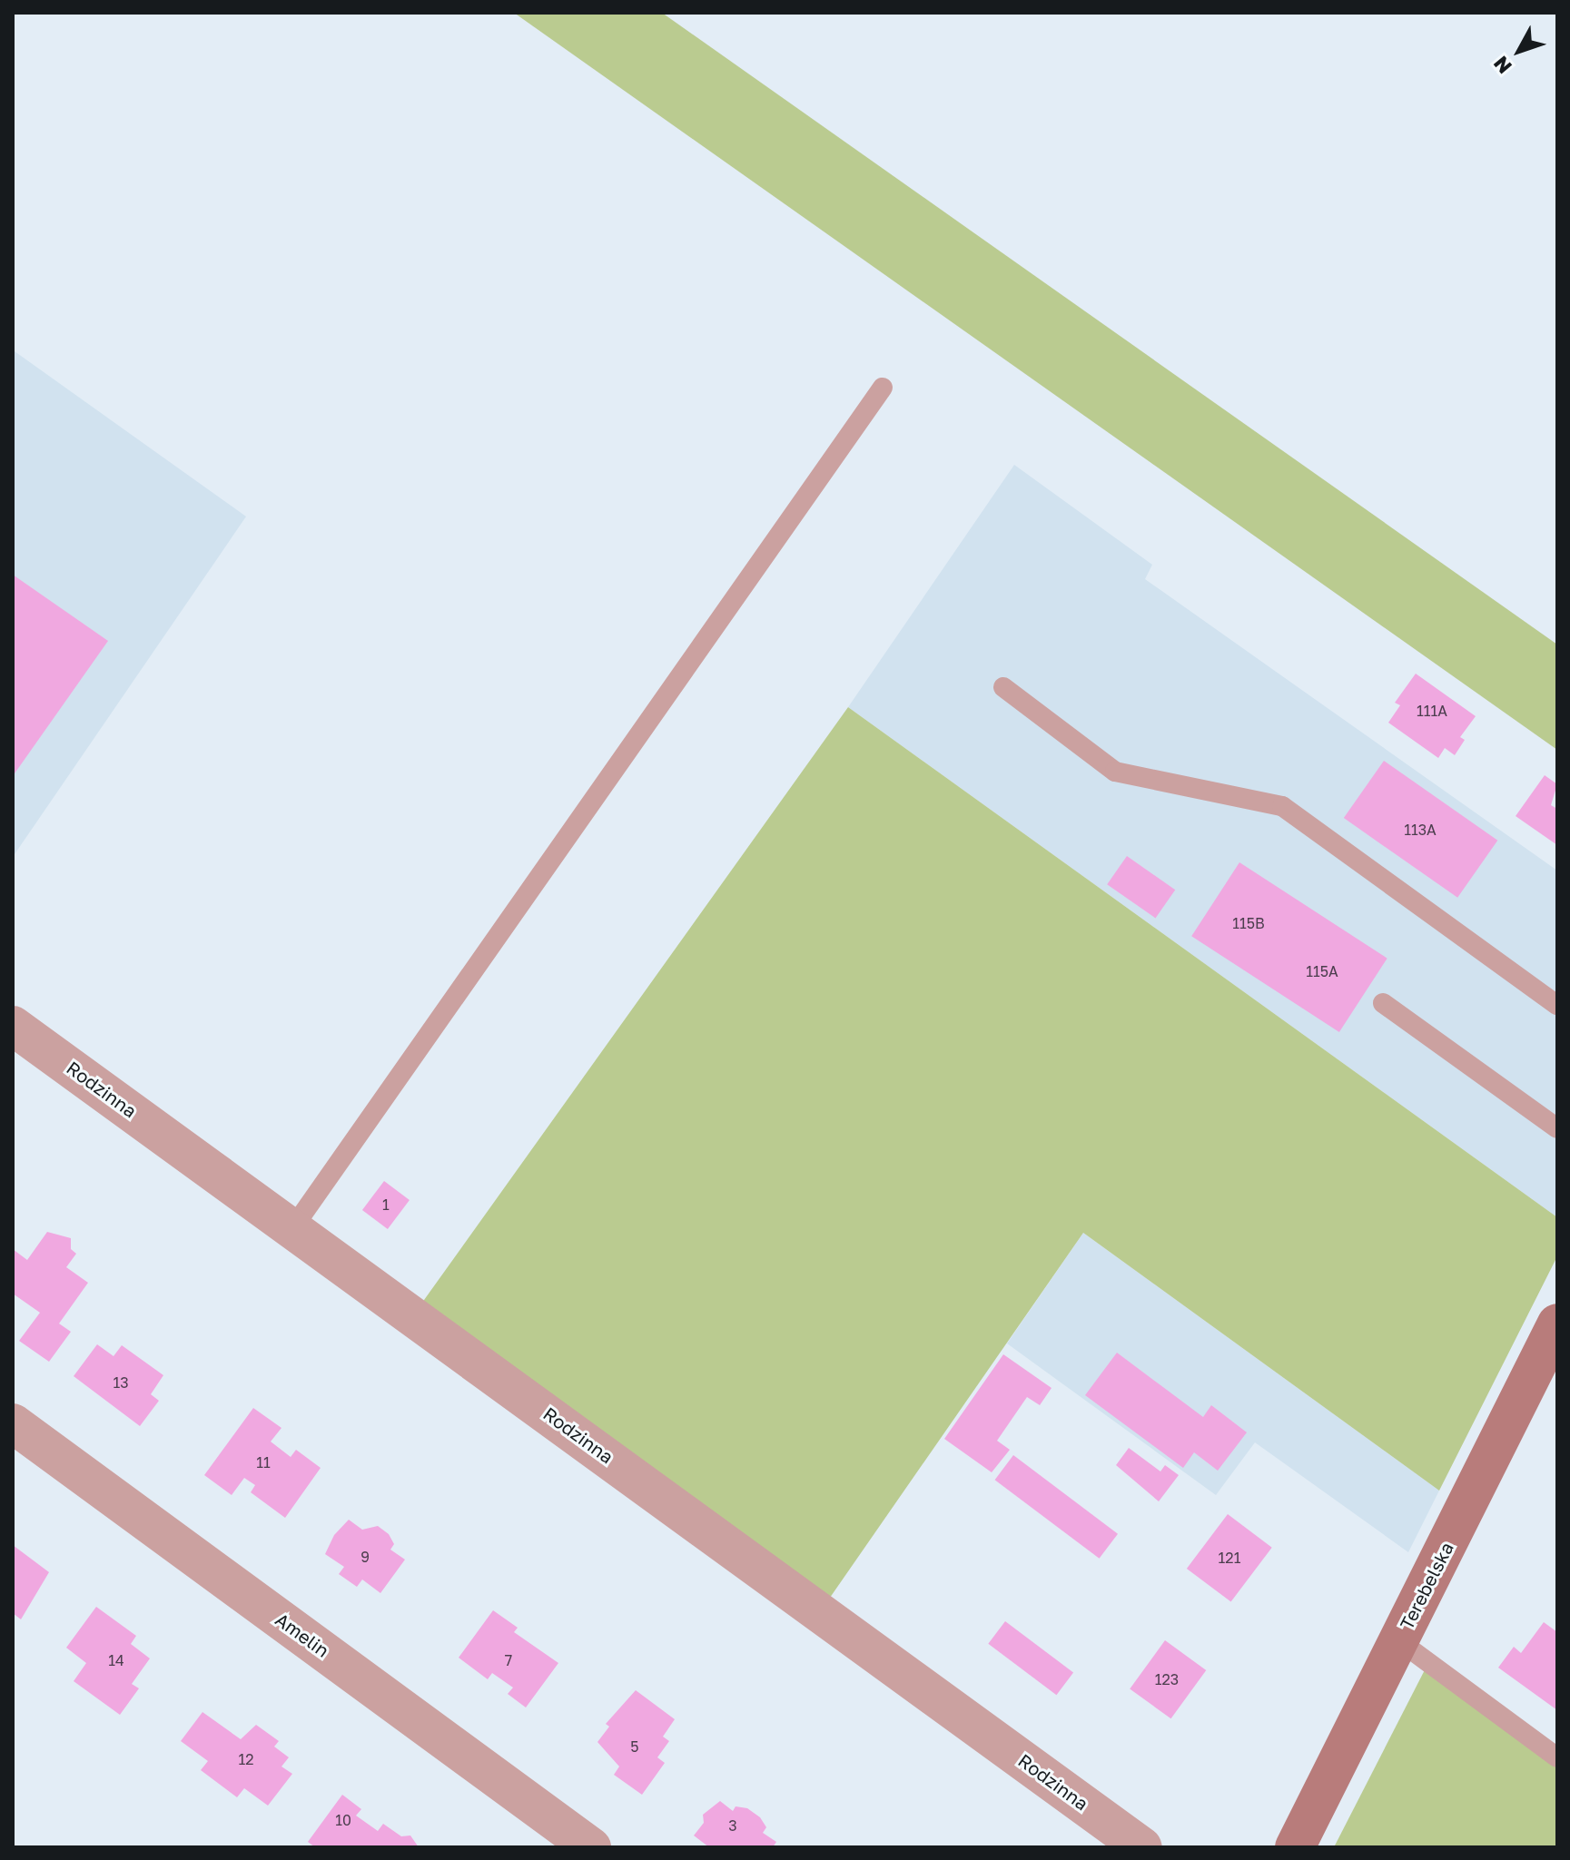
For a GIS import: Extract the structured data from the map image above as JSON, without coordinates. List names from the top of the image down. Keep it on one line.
{"streets":{"street":["Rodzinna","Terebelska","Amelin"]},"house_numbers":["111A","113A","115B","115A","1","13","11","9","121","14","7","123","5","12","10","3"],"north":"bottom left"}
